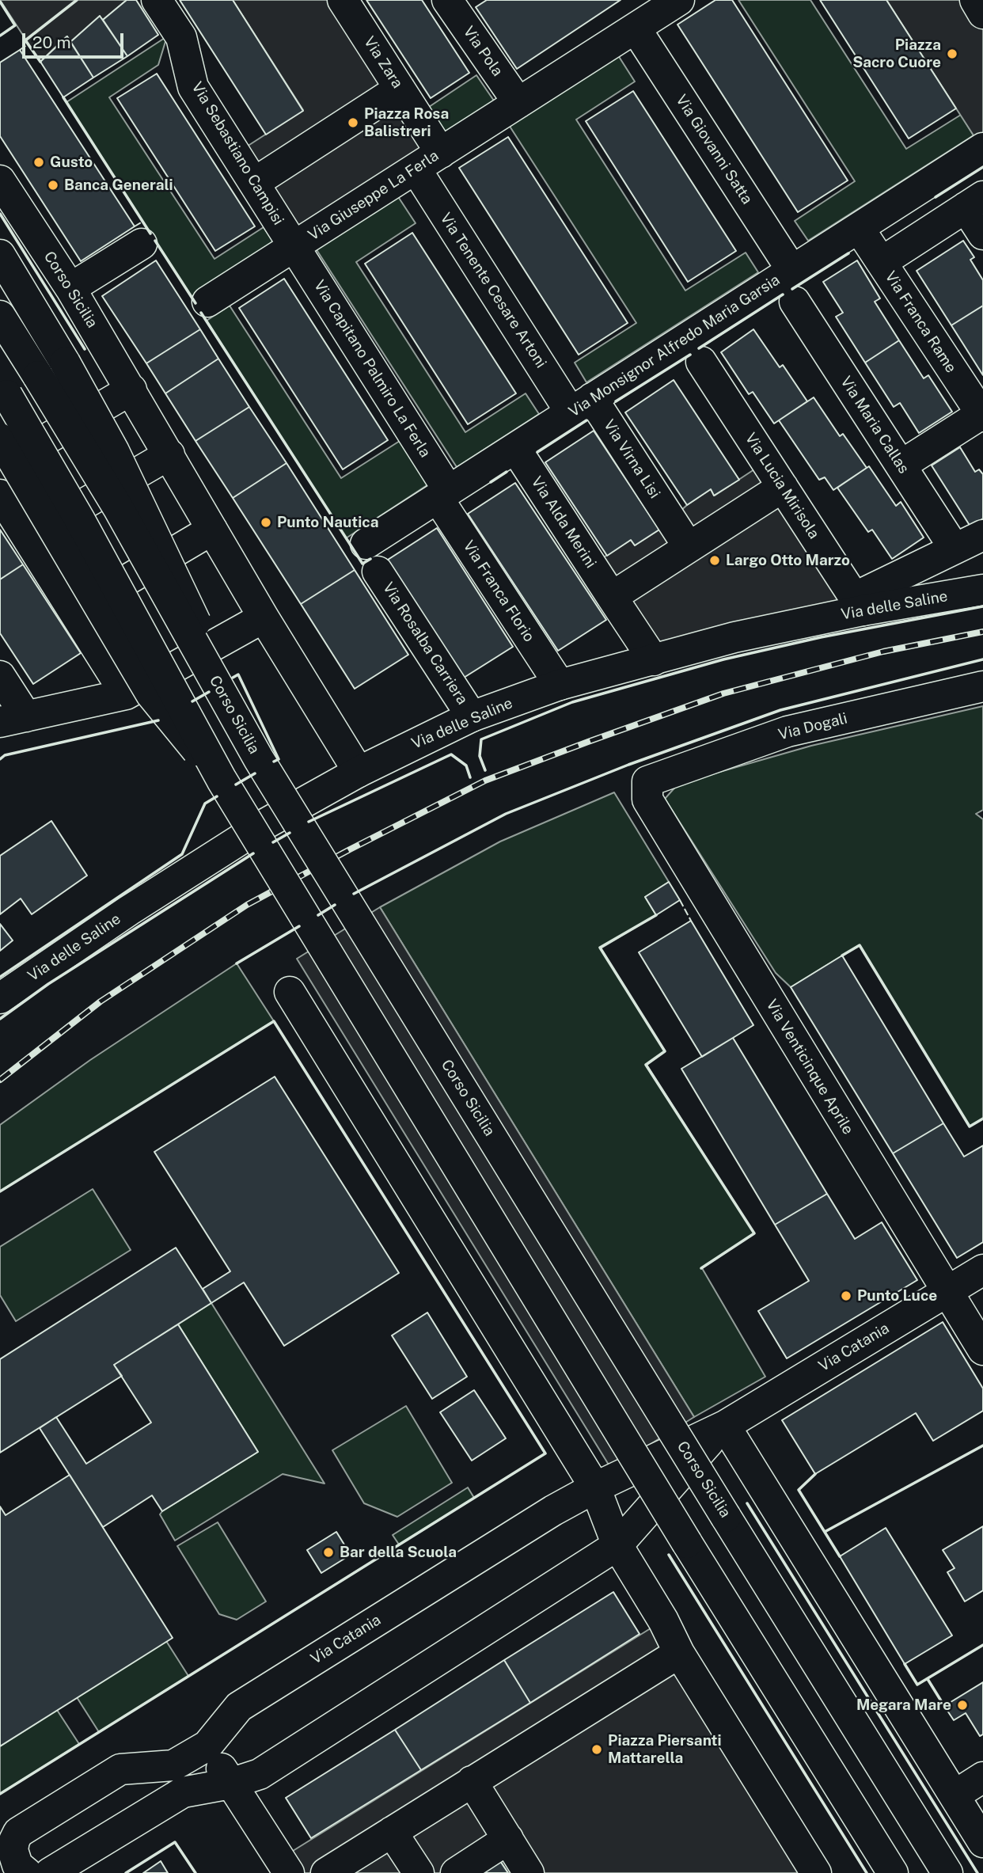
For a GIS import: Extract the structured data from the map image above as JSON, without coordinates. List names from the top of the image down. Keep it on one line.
{"streets":{"street":["Via Pola","Via Zara","Via Giovanni Satta","Via Sebastiano Campisi","Via Giuseppe La Ferla","Corso Sicilia","Via Tenente Cesare Artoni","Via Franca Rame","Via Monsignor Alfredo Maria Garsia","Via Capitano Palmiro La Ferla","Via Maria Callas","Via Virna Lisi","Via Lucia Mirisola","Via Alda Merini","Via Franca Florio","Via delle Saline","Via Rosalba Carriera","Via Dogali","Via Venticinque Aprile","Via Catania"]},"crossings":[["Via Pola","Via Giuseppe La Ferla"],["Via Zara","Via Giuseppe La Ferla"],["Via Giovanni Satta","Via Giuseppe La Ferla"],["Via Giovanni Satta","Via Monsignor Alfredo Maria Garsia"],["Via Sebastiano Campisi","Via Giuseppe La Ferla"],["Via Sebastiano Campisi","Via Capitano Palmiro La Ferla"],["Via Giuseppe La Ferla","Via Tenente Cesare Artoni"],["Via Giuseppe La Ferla","Via Capitano Palmiro La Ferla"],["Corso Sicilia","Via delle Saline"],["Via Tenente Cesare Artoni","Via Monsignor Alfredo Maria Garsia"],["Via Tenente Cesare Artoni","Via Virna Lisi"],["Via Franca Rame","Via Monsignor Alfredo Maria Garsia"],["Via Monsignor Alfredo Maria Garsia","Via Capitano Palmiro La Ferla"],["Via Monsignor Alfredo Maria Garsia","Via Virna Lisi"],["Via Monsignor Alfredo Maria Garsia","Via Alda Merini"],["Via Monsignor Alfredo Maria Garsia","Via Franca Florio"],["Via Capitano Palmiro La Ferla","Via Franca Florio"],["Via Lucia Mirisola","Via delle Saline"],["Via Alda Merini","Via delle Saline"],["Via Franca Florio","Via delle Saline"],["Via delle Saline","Via Rosalba Carriera"],["Via Dogali","Via Venticinque Aprile"],["Via Venticinque Aprile","Via Catania"]],"places":["Piazza Sacro Cuore","Piazza Rosa Balistreri","Gusto","Banca Generali","Punto Nautica","Largo Otto Marzo","Punto Luce","Bar della Scuola","Megara Mare","Piazza Piersanti Mattarella"],"scale_bar":"20 m"}
